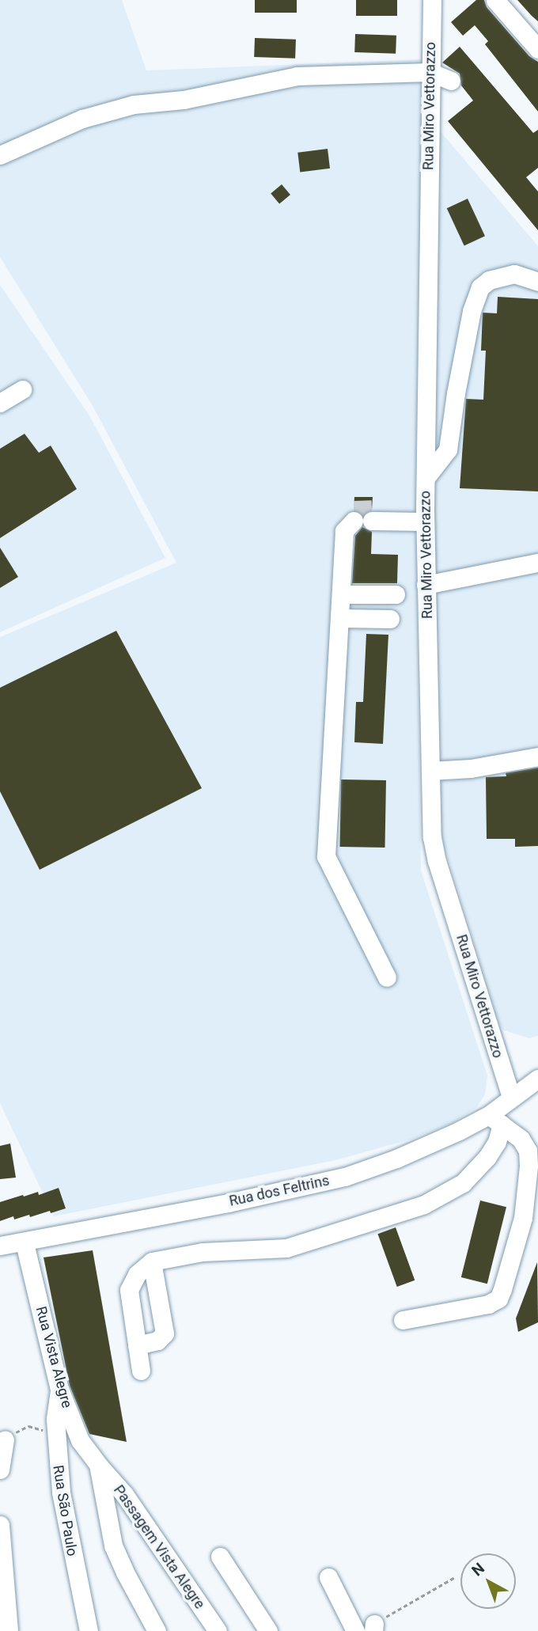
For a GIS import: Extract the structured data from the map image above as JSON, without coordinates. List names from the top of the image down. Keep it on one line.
{"streets":{"street":["Rua Miro Vettorazzo","Rua dos Feltrins","Rua Vista Alegre","Rua São Paulo","Passagem Vista Alegre"]},"crossings":[["Rua Miro Vettorazzo","Rua dos Feltrins"],["Rua dos Feltrins","Rua Vista Alegre"],["Rua Vista Alegre","Rua São Paulo"],["Rua Vista Alegre","Passagem Vista Alegre"]],"north":"top left"}
